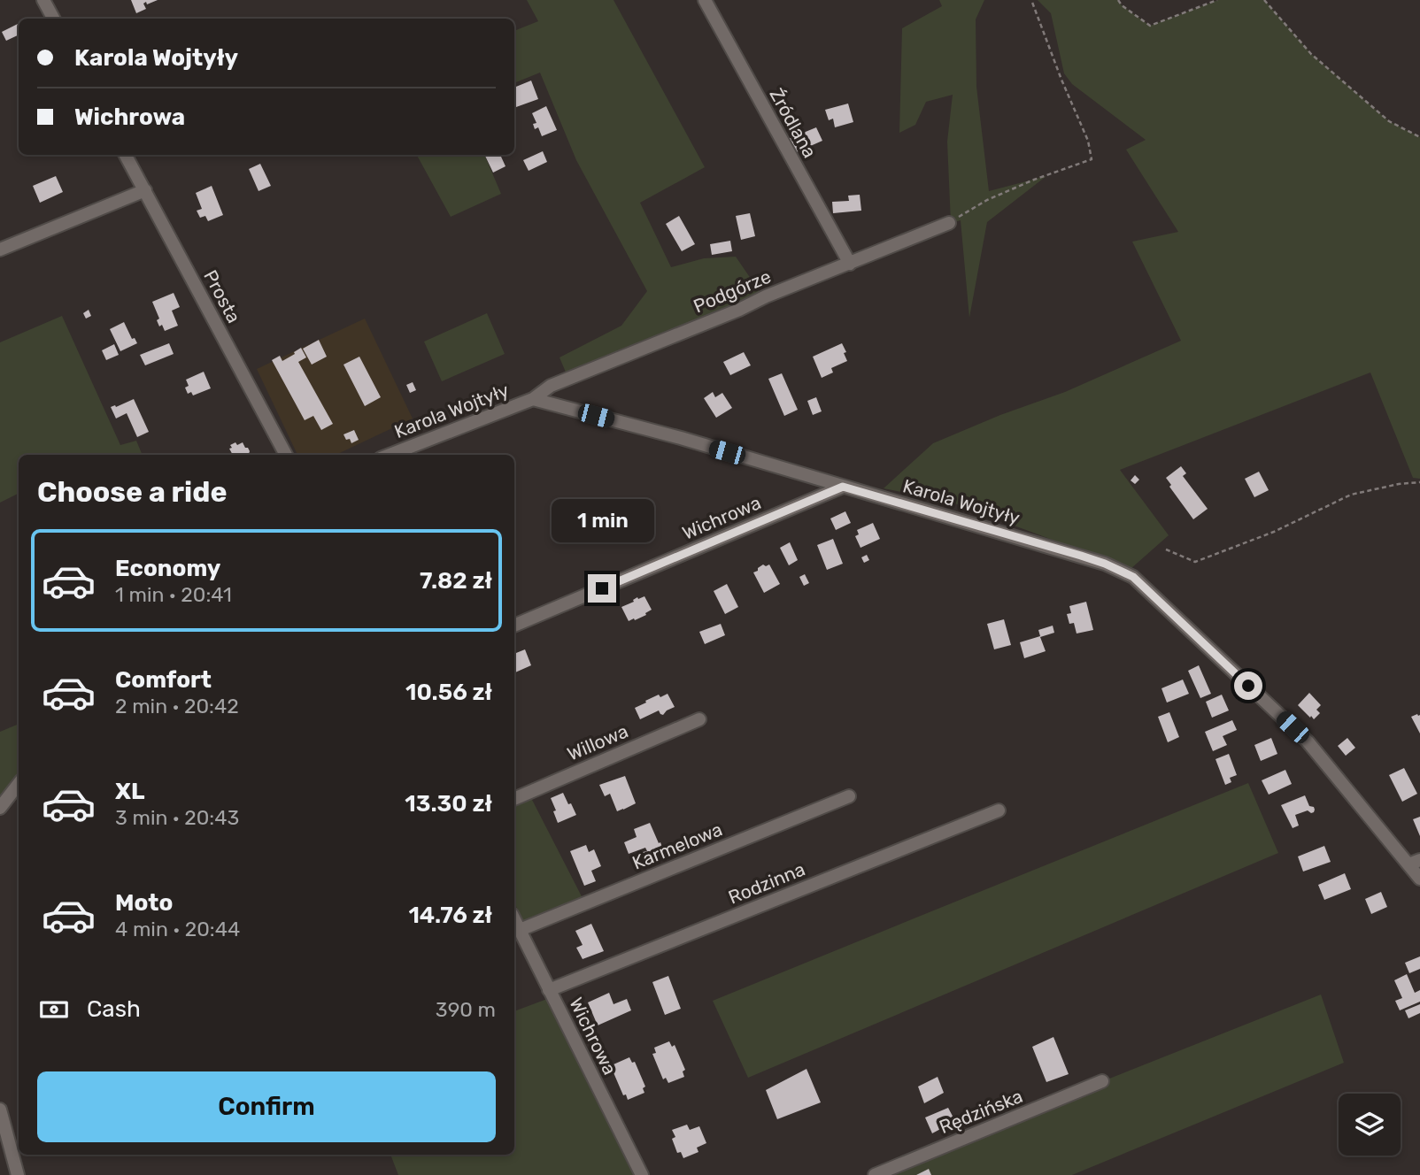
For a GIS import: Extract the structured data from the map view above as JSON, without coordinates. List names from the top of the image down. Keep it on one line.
{"streets":{"street":["Źródlana","Podgórze","Prosta","Karola Wojtyły","Wichrowa","Willowa","Karmelowa","Rodzinna","Rędzińska"]},"crossings":[["Źródlana","Podgórze"],["Podgórze","Karola Wojtyły"],["Karola Wojtyły","Wichrowa"],["Wichrowa","Karmelowa"],["Wichrowa","Rodzinna"]],"page":{"banner":["Karola Wojtyły","Wichrowa"],"heading":"Choose a ride","bubble":"1 min","list":[{"name":"Economy","note":"1 min · 20:41","value":"7.82 zł"},{"name":"Comfort","note":"2 min · 20:42","value":"10.56 zł"},{"name":"XL","note":"3 min · 20:43","value":"13.30 zł"},{"name":"Moto","note":"4 min · 20:44","value":"14.76 zł"}],"pay":["Cash","390 m"],"buttons":"Confirm"}}
